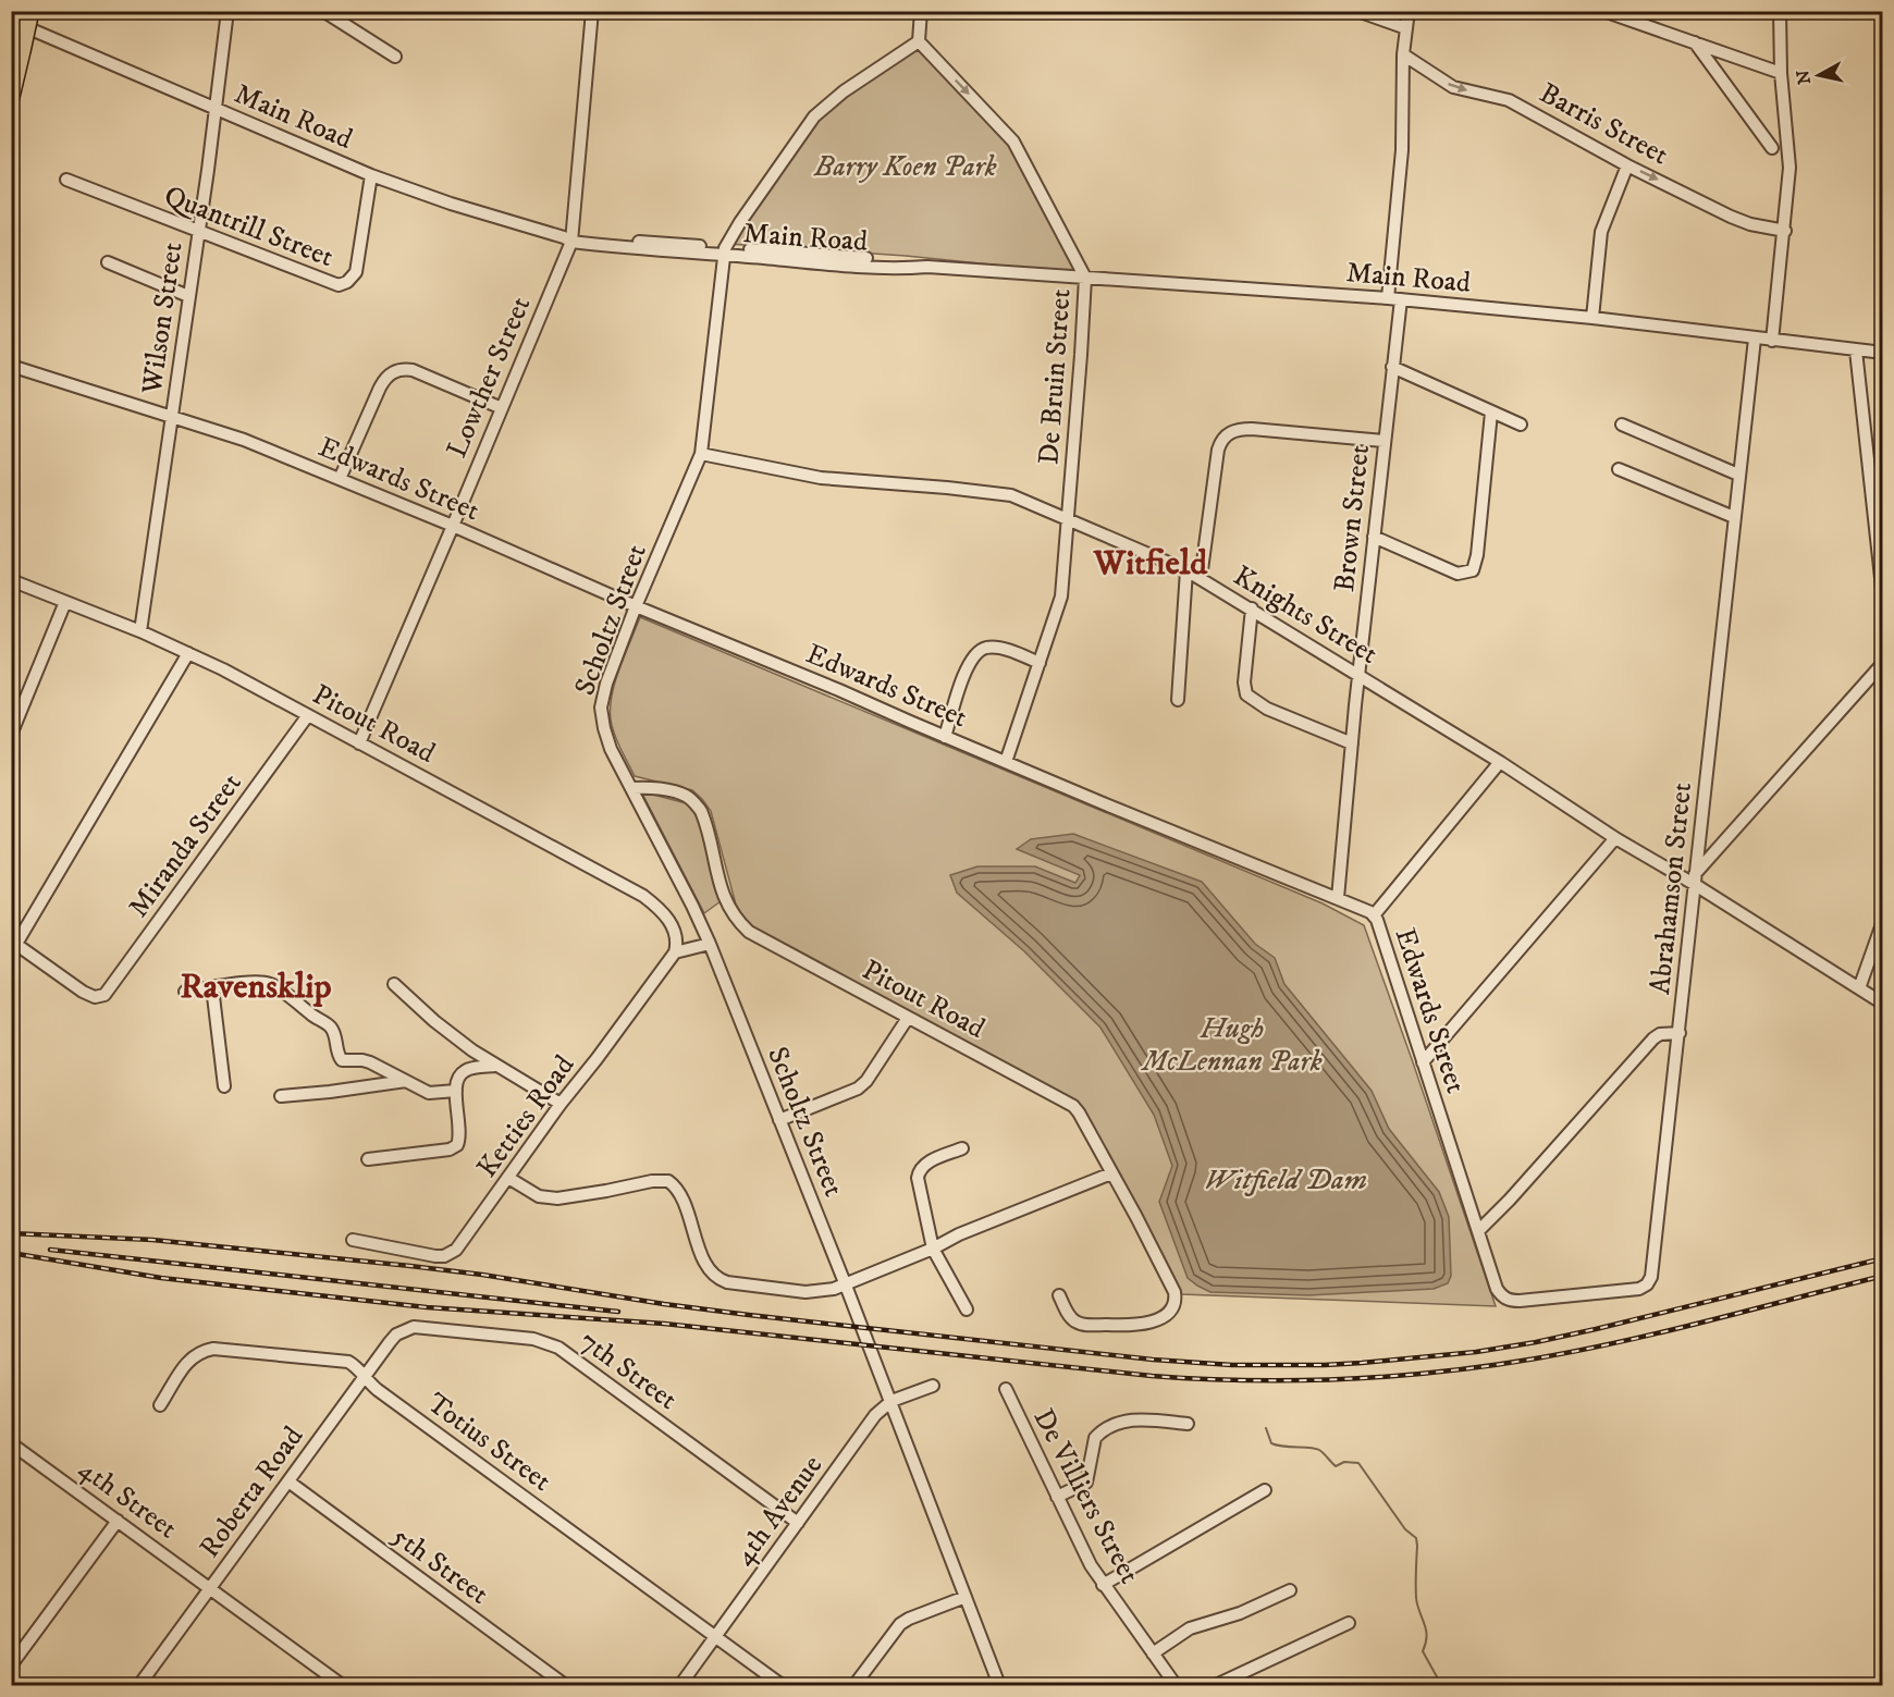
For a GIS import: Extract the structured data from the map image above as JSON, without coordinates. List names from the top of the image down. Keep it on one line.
{"streets":{"street":["Main Road","Barris Street","Quantrill Street","Wilson Street","Lowther Street","De Bruin Street","Edwards Street","Brown Street","Knights Street","Scholtz Street","Pitout Road","Miranda Street","Abrahamson Street","Ketties Road","7th Street","Totius Street","Roberta Road","De Villiers Street","4th Street","4th Avenue","5th Street"]},"crossings":[["Main Road","Quantrill Street"],["Main Road","Wilson Street"],["Main Road","Lowther Street"],["Main Road","De Bruin Street"],["Main Road","Brown Street"],["Main Road","Scholtz Street"],["Main Road","Abrahamson Street"],["Quantrill Street","Wilson Street"],["Wilson Street","Edwards Street"],["Wilson Street","Pitout Road"],["Lowther Street","Edwards Street"],["Lowther Street","Pitout Road"],["De Bruin Street","Edwards Street"],["De Bruin Street","Knights Street"],["De Bruin Street","Scholtz Street"],["Edwards Street","Brown Street"],["Edwards Street","Scholtz Street"],["Edwards Street","Abrahamson Street"],["Brown Street","Knights Street"],["Knights Street","Scholtz Street"],["Knights Street","Abrahamson Street"],["Scholtz Street","Pitout Road"],["Scholtz Street","4th Avenue"],["Pitout Road","Miranda Street"],["Pitout Road","Ketties Road"],["7th Street","Roberta Road"],["7th Street","4th Avenue"],["Totius Street","Roberta Road"],["Totius Street","4th Avenue"],["Roberta Road","4th Street"],["Roberta Road","5th Street"]],"one_way":["Barris Street","De Bruin Street"],"districts":["Witfield","Ravensklip"],"water":["Witfield Dam"],"parks":["Barry Koen Park","Hugh McLennan Park"],"north":"left"}
